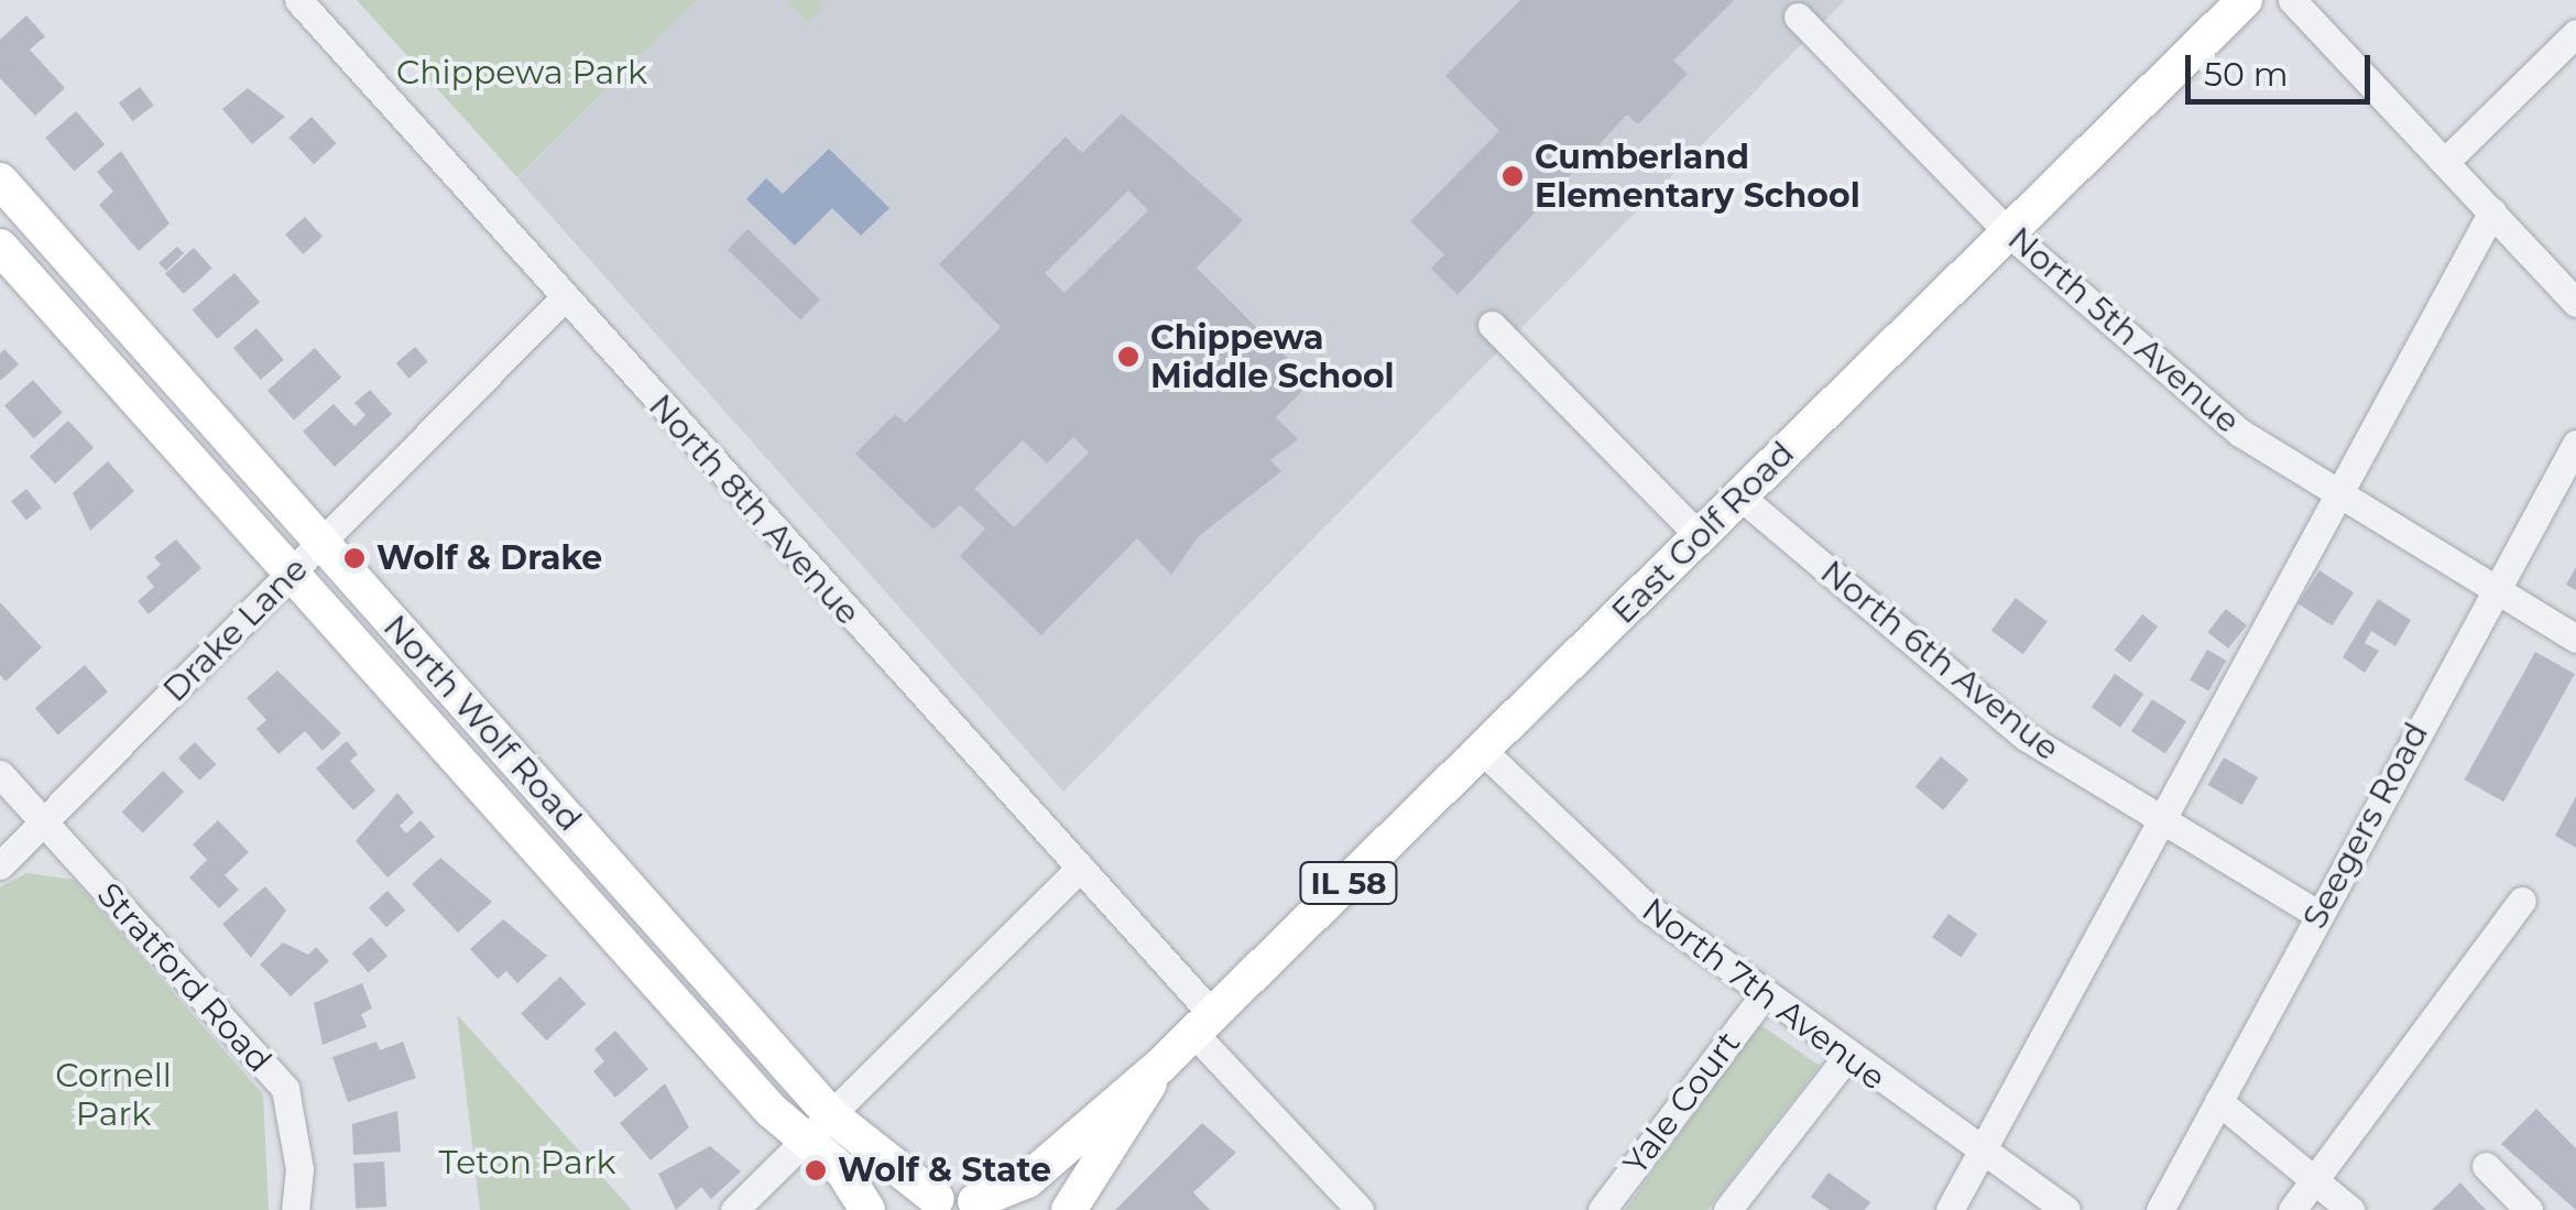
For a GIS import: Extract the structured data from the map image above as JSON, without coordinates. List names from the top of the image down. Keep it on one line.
{"streets":{"main road":["East Golf Road","North Wolf Road","IL 58"],"street":["North 5th Avenue","North 8th Avenue","Drake Lane","North 6th Avenue","Seegers Road","Stratford Road","North 7th Avenue","Yale Court"]},"crossings":[["North 5th Avenue","East Golf Road"],["North 5th Avenue","Seegers Road"],["North 8th Avenue","East Golf Road"],["North 8th Avenue","Drake Lane"],["East Golf Road","North 6th Avenue"],["East Golf Road","IL 58"],["East Golf Road","North 7th Avenue"],["Drake Lane","North Wolf Road"],["Drake Lane","Stratford Road"],["North 6th Avenue","Seegers Road"],["North Wolf Road","IL 58"],["North 7th Avenue","Yale Court"]],"parks":["Chippewa Park","Cornell Park","Teton Park"],"places":["Cumberland Elementary School","Chippewa Middle School","Wolf & Drake","Wolf & State"],"scale_bar":"50 m"}
